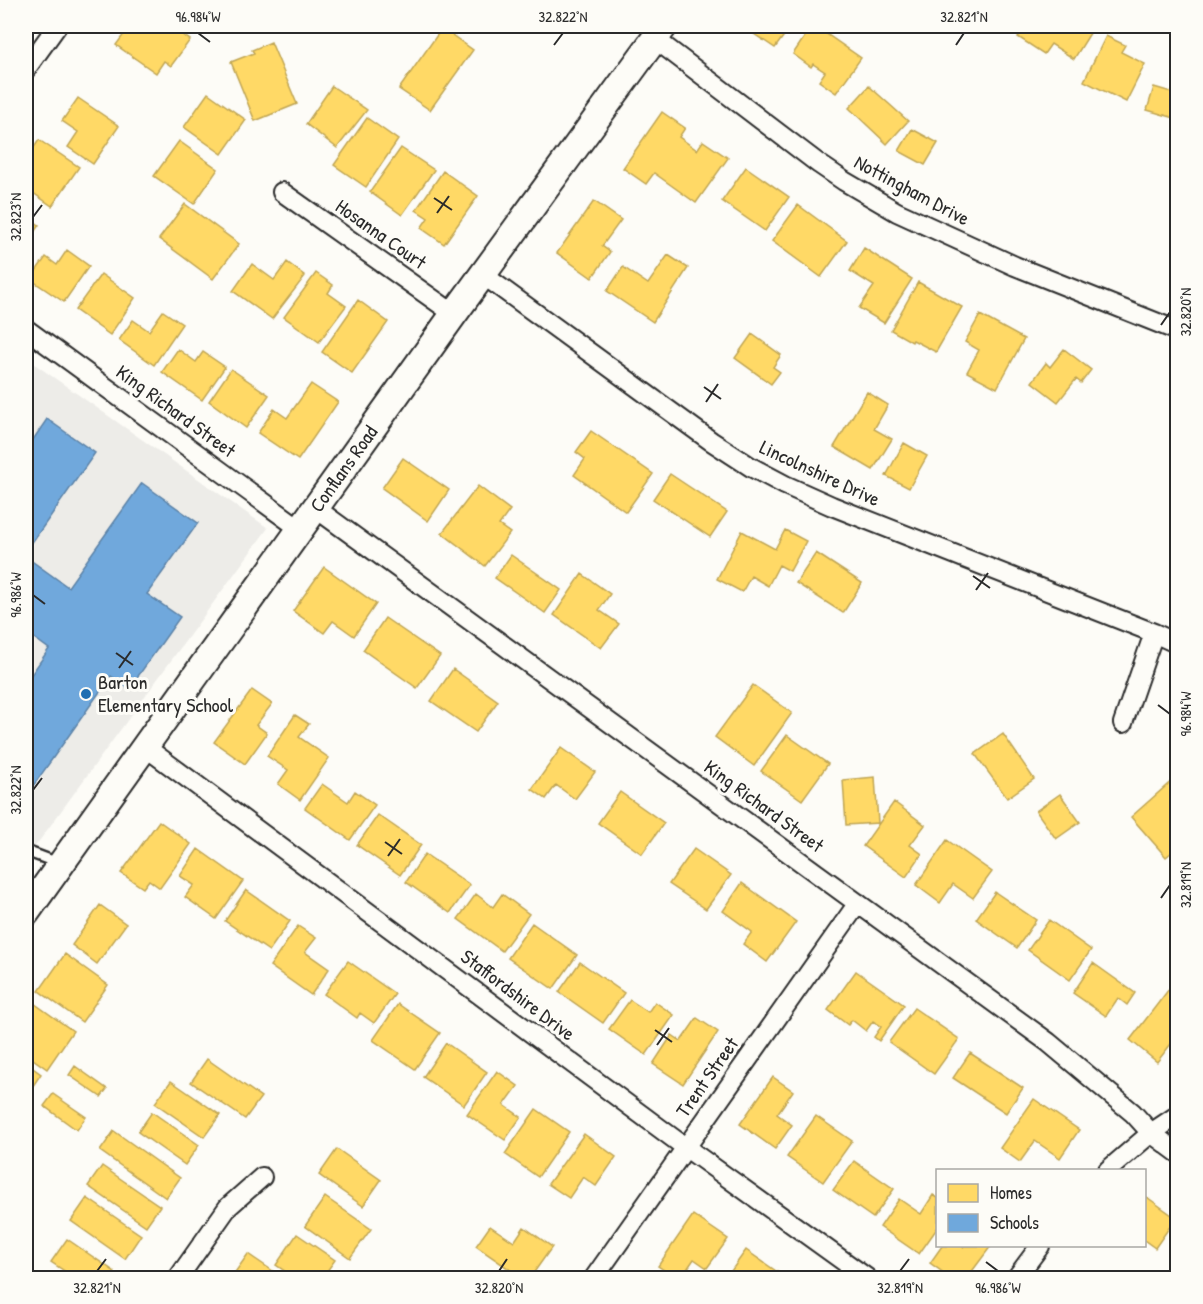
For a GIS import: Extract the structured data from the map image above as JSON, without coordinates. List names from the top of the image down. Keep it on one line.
{"streets":{"main road":["Conflans Road"],"street":["Nottingham Drive","Hosanna Court","King Richard Street","Lincolnshire Drive","Staffordshire Drive","Trent Street"]},"crossings":[["Nottingham Drive","Conflans Road"],["Hosanna Court","Conflans Road"],["King Richard Street","Conflans Road"],["King Richard Street","Trent Street"],["Conflans Road","Lincolnshire Drive"],["Conflans Road","Staffordshire Drive"],["Staffordshire Drive","Trent Street"]],"places":["Barton Elementary School"],"legend":["Homes","Schools"],"coordinates":["96.984°W","32.822°N","32.821°N","32.823°N","32.820°N","96.986°W","32.819°N"]}
